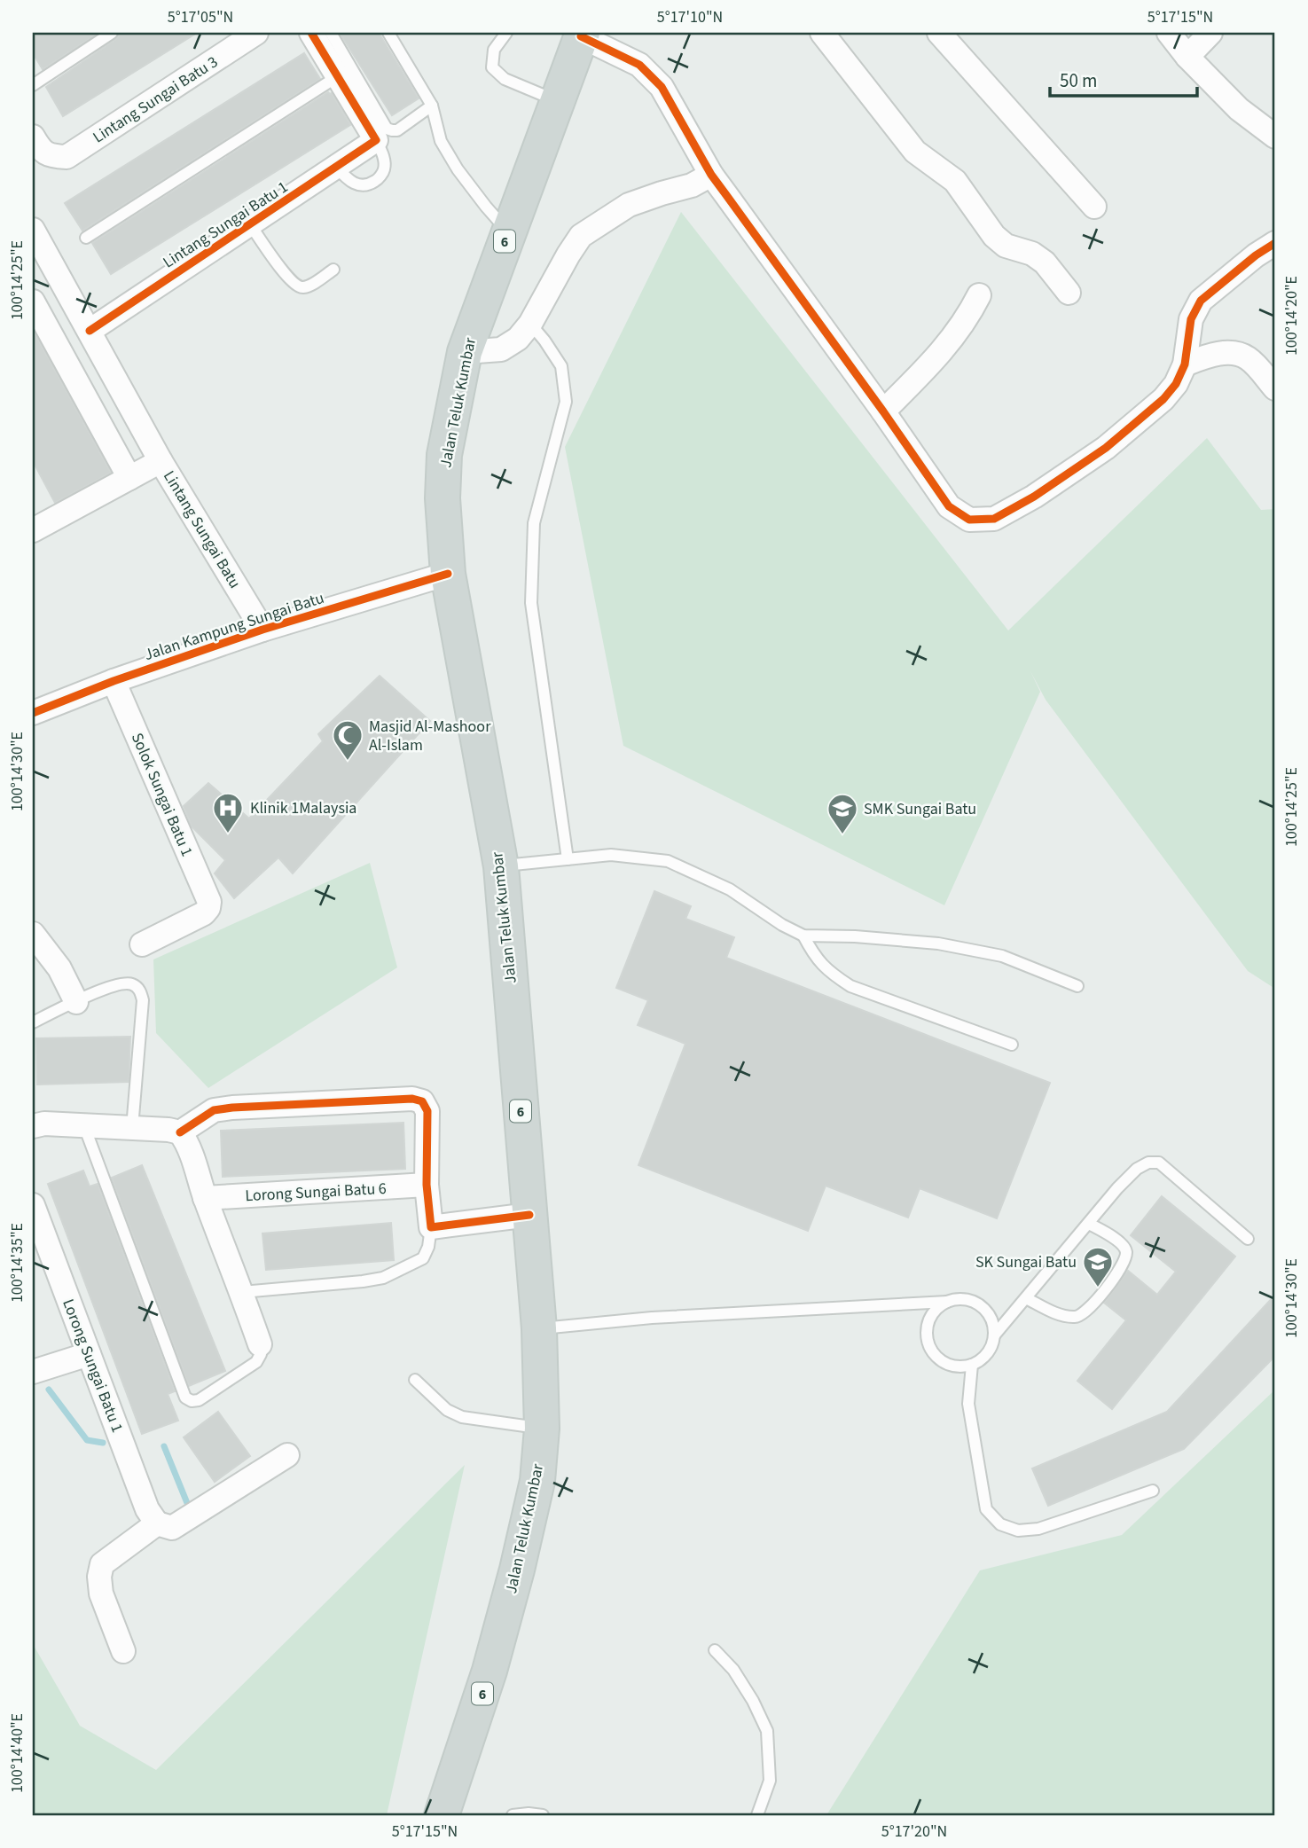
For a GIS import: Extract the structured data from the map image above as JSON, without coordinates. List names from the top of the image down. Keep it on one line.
{"streets":{"main road":["6","Jalan Teluk Kumbar"],"street":["Lintang Sungai Batu 3","Lintang Sungai Batu 1","Lintang Sungai Batu","Jalan Kampung Sungai Batu","Solok Sungai Batu 1","Lorong Sungai Batu 6","Lorong Sungai Batu 1"]},"crossings":[["Lintang Sungai Batu 1","Lintang Sungai Batu"],["Jalan Teluk Kumbar","Jalan Kampung Sungai Batu"],["Lintang Sungai Batu","Jalan Kampung Sungai Batu"],["Jalan Kampung Sungai Batu","Solok Sungai Batu 1"]],"places":{"mosque":["Masjid Al-Mashoor Al-Islam"],"hospital":["Klinik 1Malaysia"],"school or university":["SMK Sungai Batu","SK Sungai Batu"]},"scale_bar":"50 m","coordinates":["5°17'05\"N","5°17'10\"N","5°17'15\"N","100°14'25\"E","100°14'20\"E","100°14'30\"E","100°14'35\"E","100°14'40\"E","5°17'20\"N"]}
